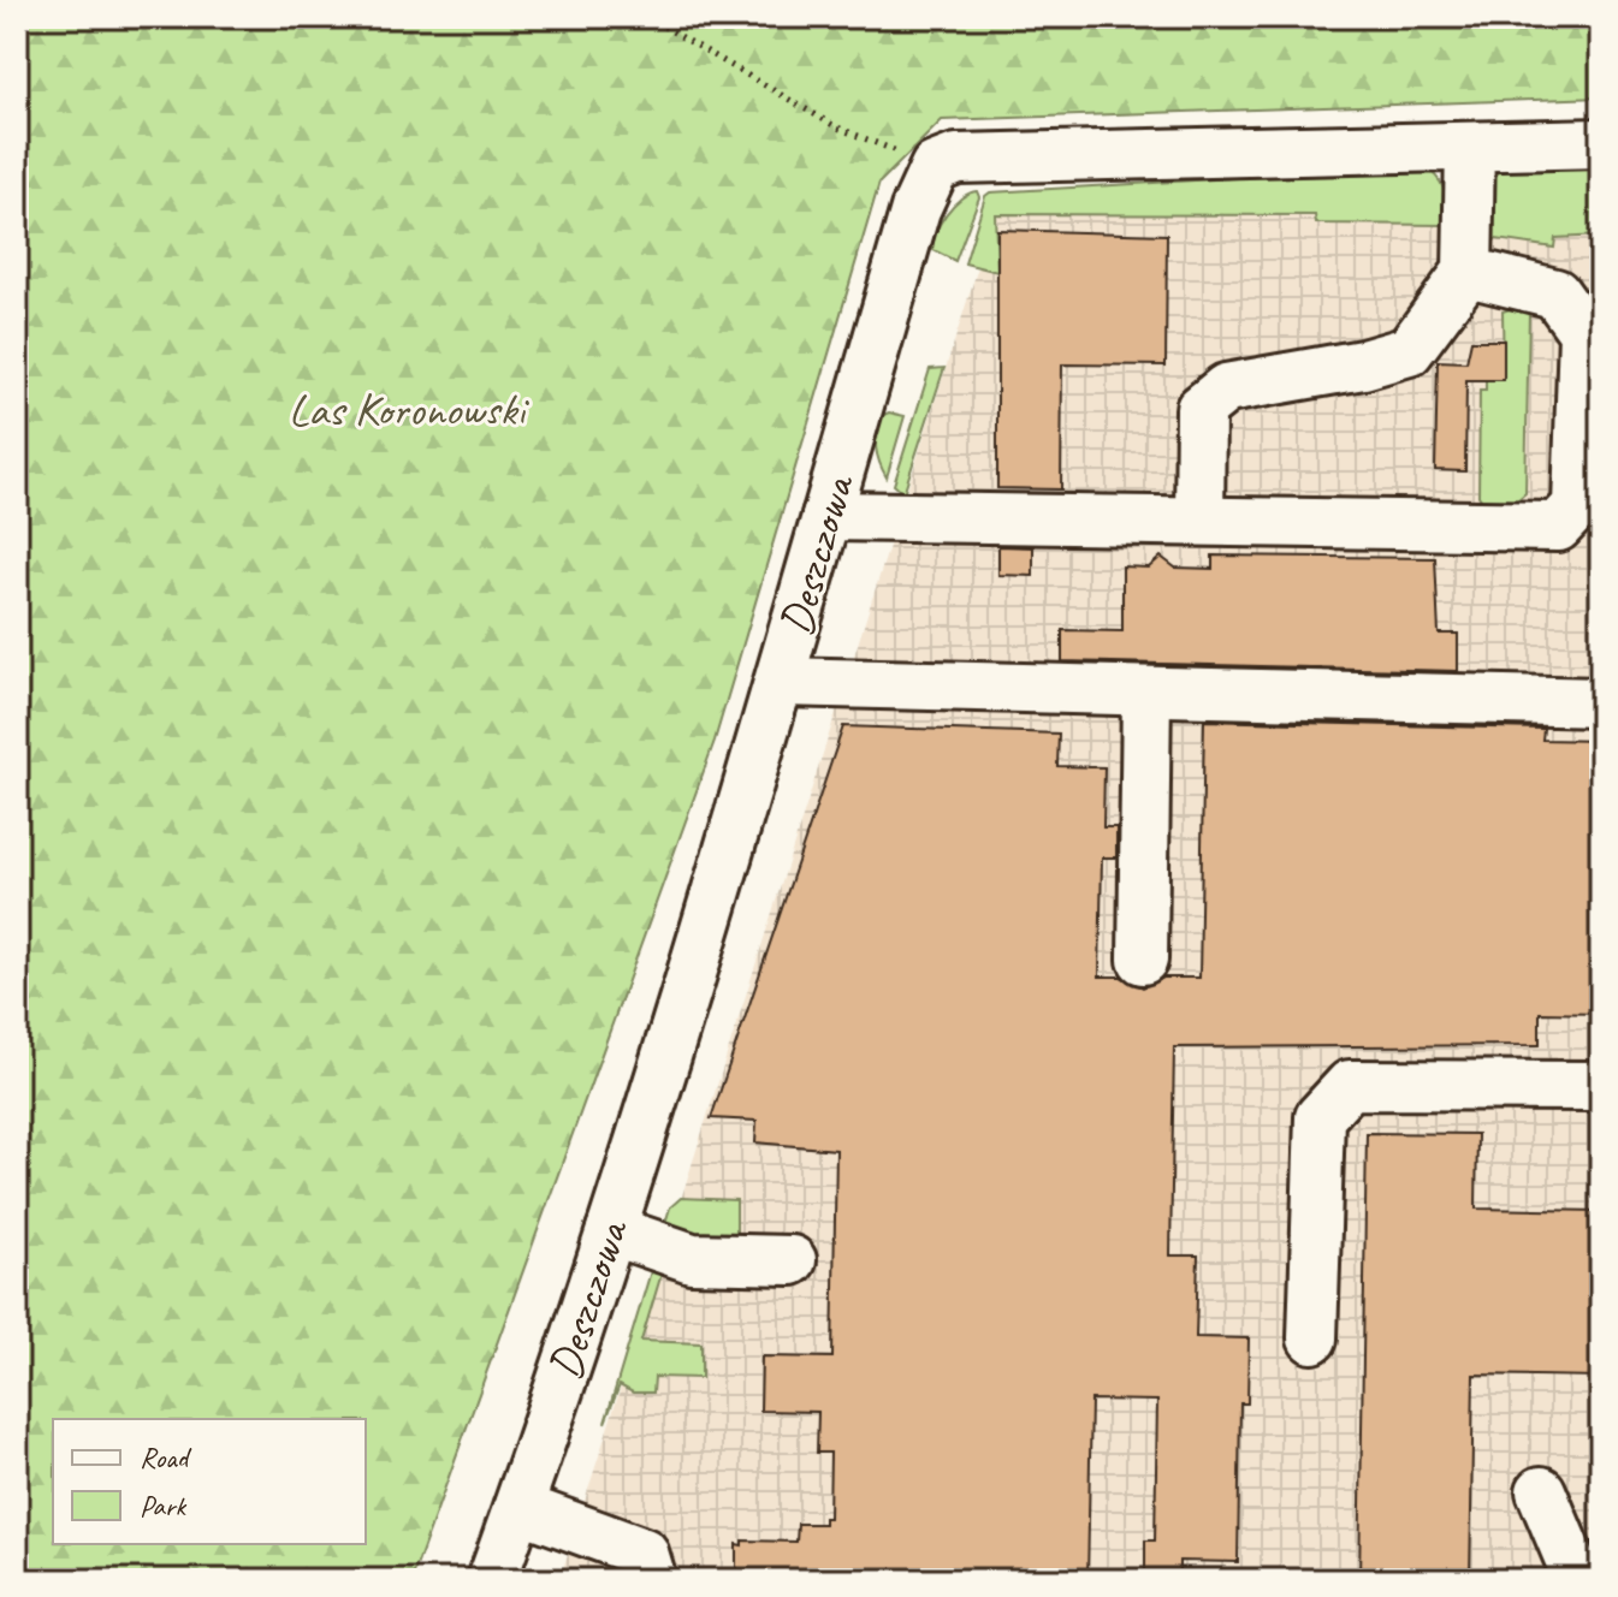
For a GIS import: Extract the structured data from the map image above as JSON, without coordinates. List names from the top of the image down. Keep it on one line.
{"streets":{"street":["Deszczowa"]},"parks":["Las Koronowski"],"legend":["Road","Park"]}
